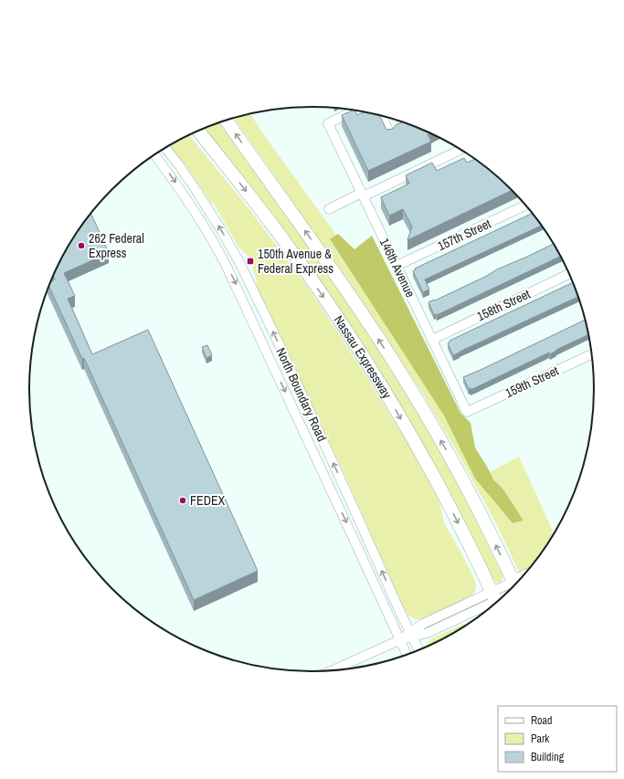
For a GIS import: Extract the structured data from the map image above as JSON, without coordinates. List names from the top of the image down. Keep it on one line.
{"streets":{"highway":["Nassau Expressway"],"street":["157th Street","146th Avenue","158th Street","159th Street","North Boundary Road"]},"crossings":[["157th Street","146th Avenue"],["146th Avenue","158th Street"],["146th Avenue","159th Street"]],"places":{"other":["262 Federal Express","FEDEX"],"transit":["150th Avenue & Federal Express"]},"legend":["Road","Park","Building"]}
